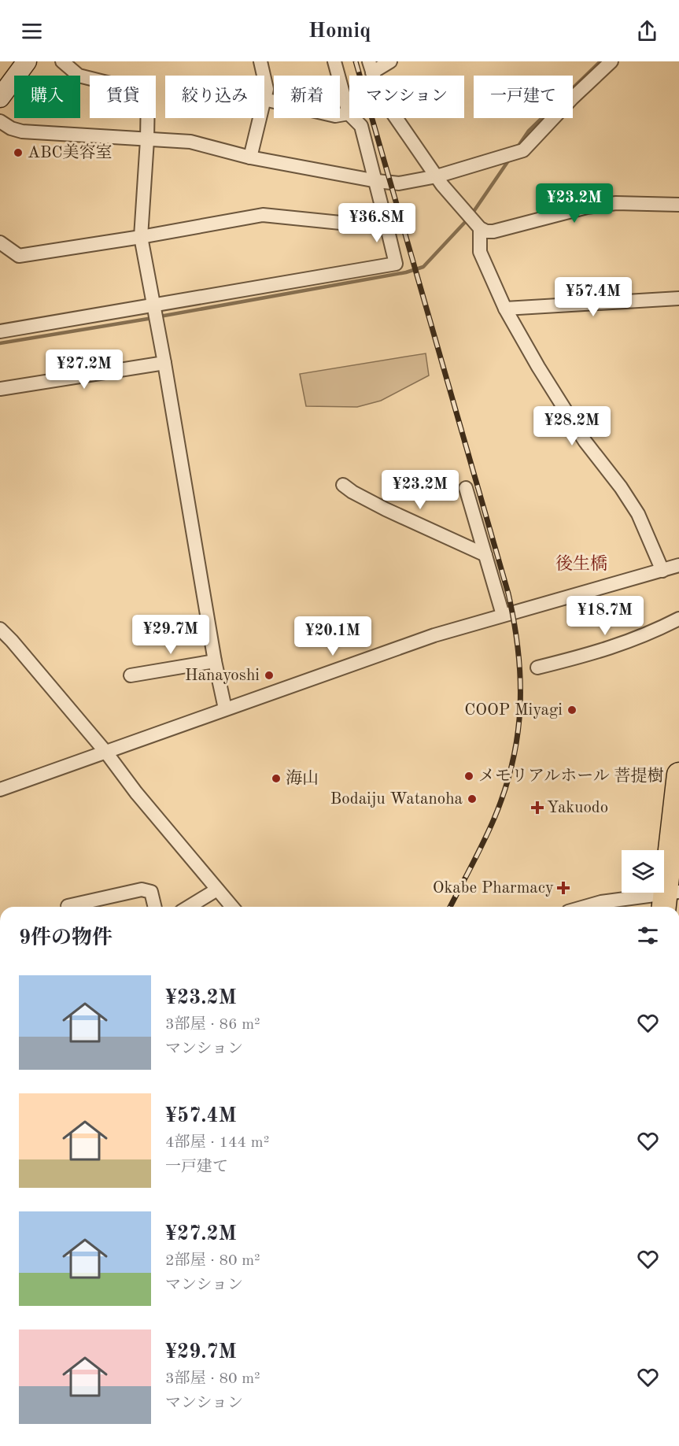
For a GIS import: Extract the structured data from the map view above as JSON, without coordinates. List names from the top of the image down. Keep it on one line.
{"districts":["後生橋"],"places":{"other":["ABC美容室","Hanayoshi","COOP Miyagi","メモリアルホール 菩提樹","海山","Bodaiju Watanoha"],"health":["Yakuodo","Okabe Pharmacy"]},"page":{"header":"Homiq","chip":["購入","賃貸","絞り込み","新着","マンション","一戸建て"],"price":["¥23.2M","¥36.8M","¥57.4M","¥27.2M","¥28.2M","¥23.2M","¥18.7M","¥29.7M","¥20.1M"],"heading":"9件の物件","list":[{"name":"¥23.2M","note":"3部屋 · 86 m² · マンション"},{"name":"¥57.4M","note":"4部屋 · 144 m² · 一戸建て"},{"name":"¥27.2M","note":"2部屋 · 80 m² · マンション"},{"name":"¥29.7M","note":"3部屋 · 80 m² · マンション"}]}}
